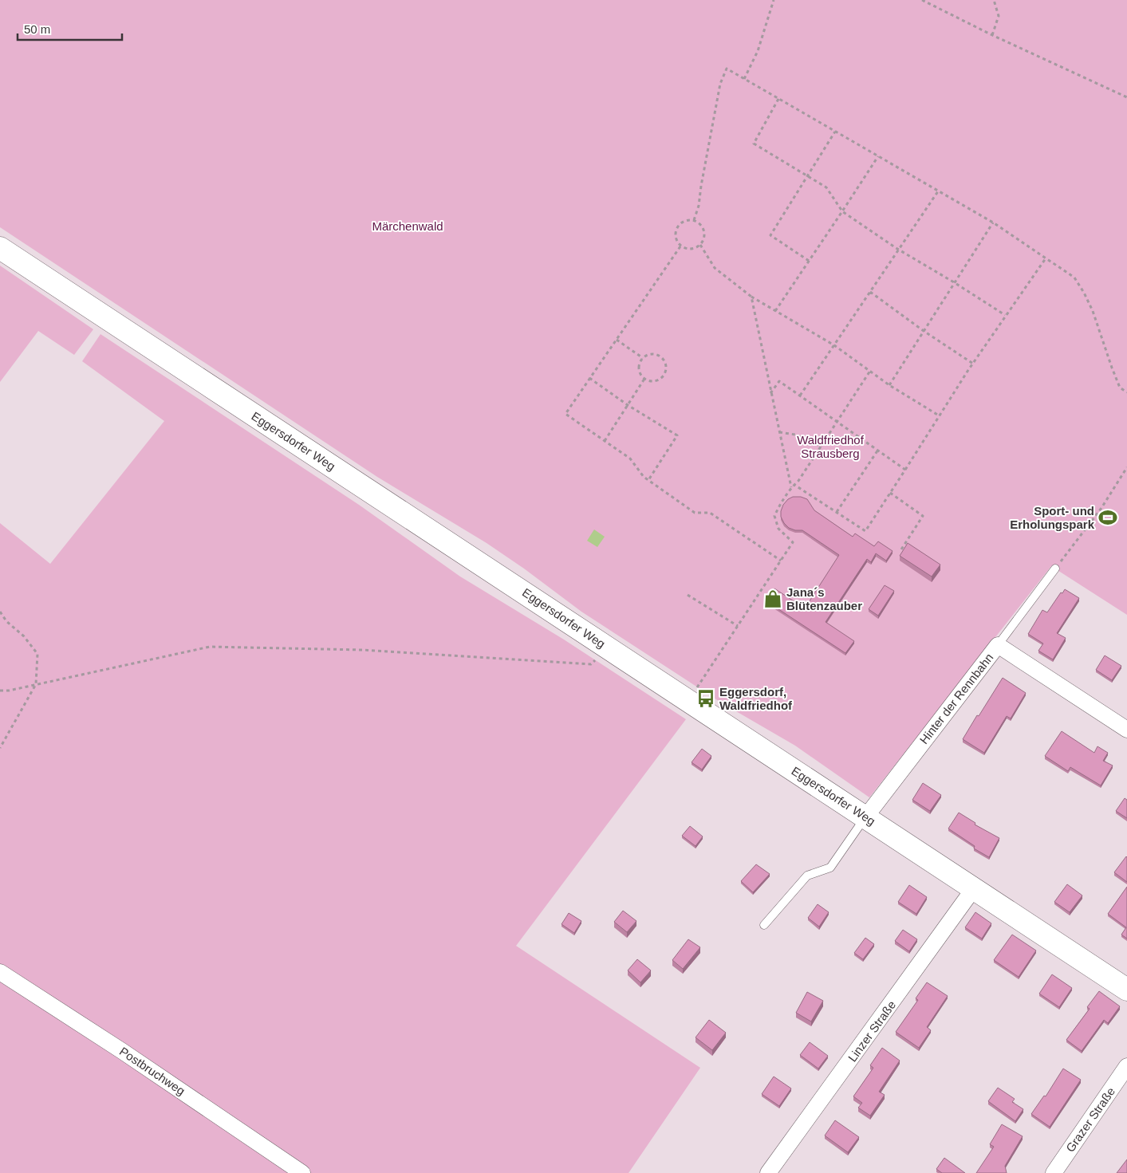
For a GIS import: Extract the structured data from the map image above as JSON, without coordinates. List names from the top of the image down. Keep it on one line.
{"streets":{"main road":["Eggersdorfer Weg"],"street":["Hinter der Rennbahn","Linzer Straße","Postbruchweg","Grazer Straße"]},"crossings":[["Eggersdorfer Weg","Hinter der Rennbahn"],["Eggersdorfer Weg","Linzer Straße"]],"parks":["Märchenwald","Waldfriedhof Strausberg"],"places":{"sports":["Sport- und Erholungspark"],"shop":["Jana´s Blütenzauber"],"bus stop":["Eggersdorf, Waldfriedhof"]},"scale_bar":"50 m"}
